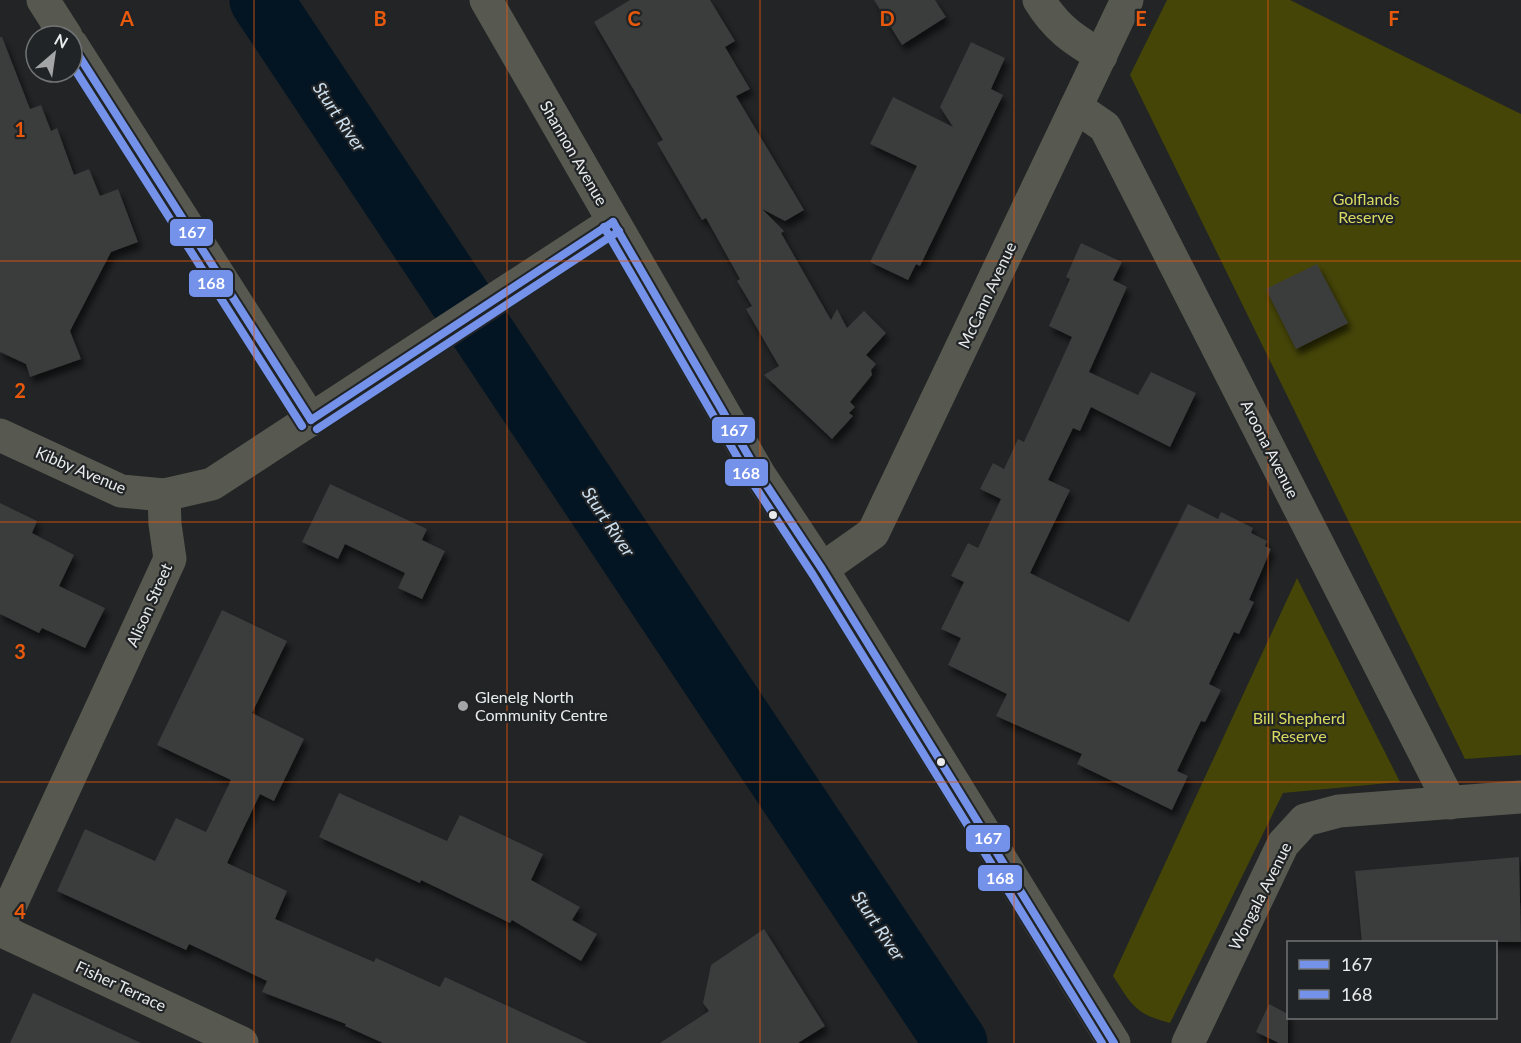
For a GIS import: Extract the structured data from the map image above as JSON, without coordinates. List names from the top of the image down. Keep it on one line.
{"streets":{"street":["Shannon Avenue","McCann Avenue","Aroona Avenue","Kibby Avenue","Alison Street","Wongala Avenue","Fisher Terrace"]},"crossings":[["Shannon Avenue","McCann Avenue"],["McCann Avenue","Aroona Avenue"],["Aroona Avenue","Wongala Avenue"],["Kibby Avenue","Alison Street"],["Alison Street","Fisher Terrace"]],"water":["Sturt River"],"parks":["Golflands Reserve","Bill Shepherd Reserve"],"places":["Glenelg North Community Centre"],"lines":["transit line 167","transit line 168"],"legend":["167","168"],"north":"top right","grid":{"columns":["A","B","C","D","E","F"],"rows":["1","2","3","4"]}}
